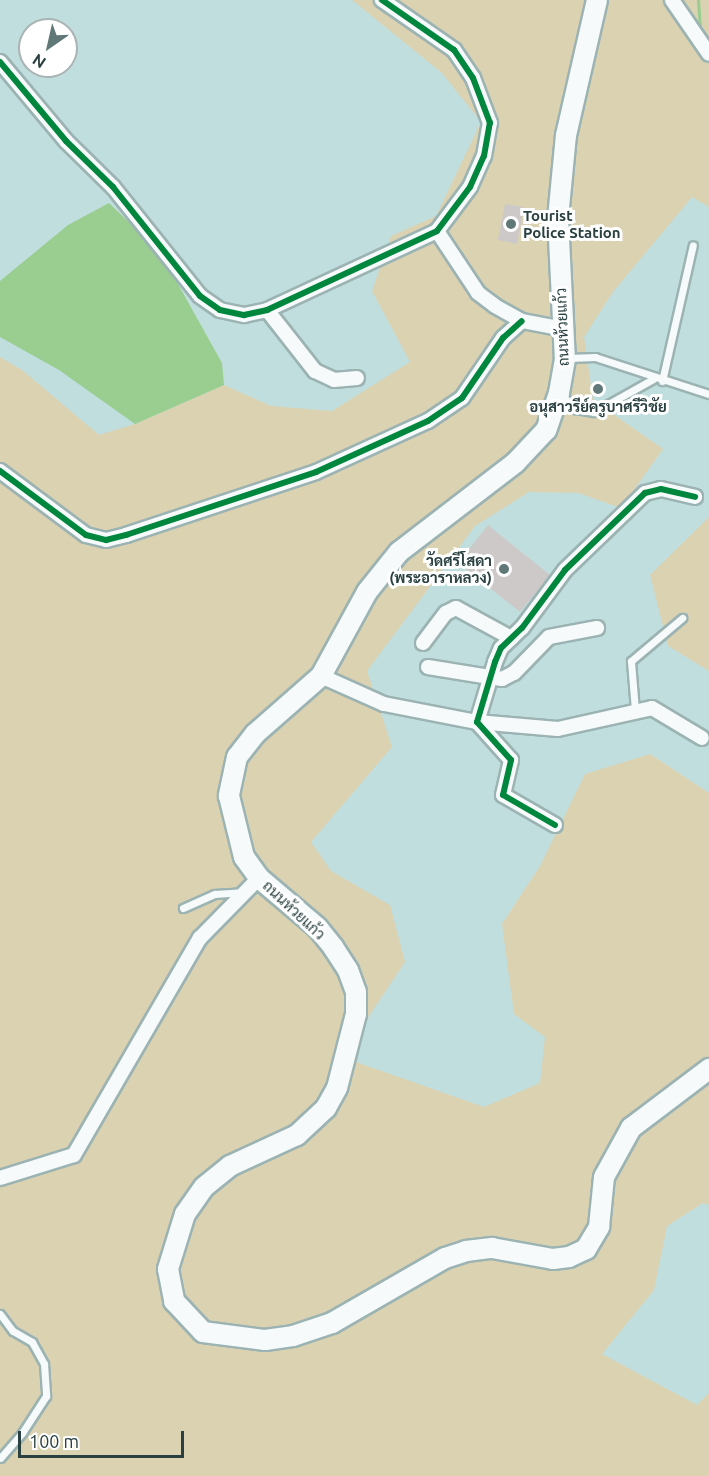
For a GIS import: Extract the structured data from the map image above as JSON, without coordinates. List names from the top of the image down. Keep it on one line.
{"streets":{"main road":["ถนนห้วยแก้ว"]},"places":["Tourist Police Station","อนุสาวรีย์ครูบาศรีวิชัย","วัดศรีโสดา (พระอาราหลวง)"],"scale_bar":"100 m","north":"bottom left"}
